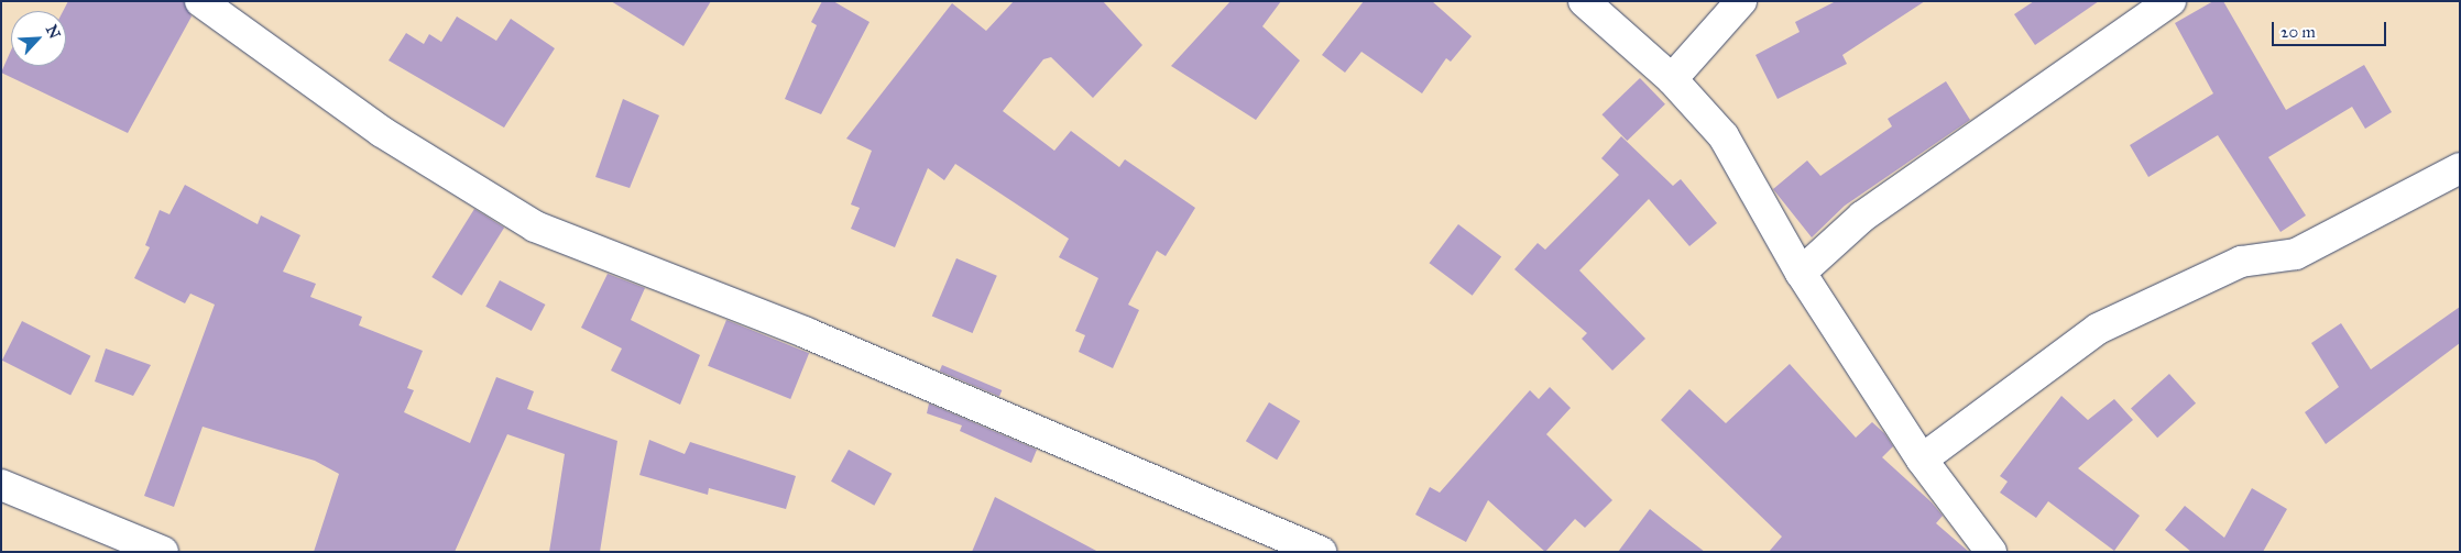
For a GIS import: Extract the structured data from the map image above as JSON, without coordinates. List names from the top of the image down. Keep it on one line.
{"scale_bar":"20 m","north":"top right"}
